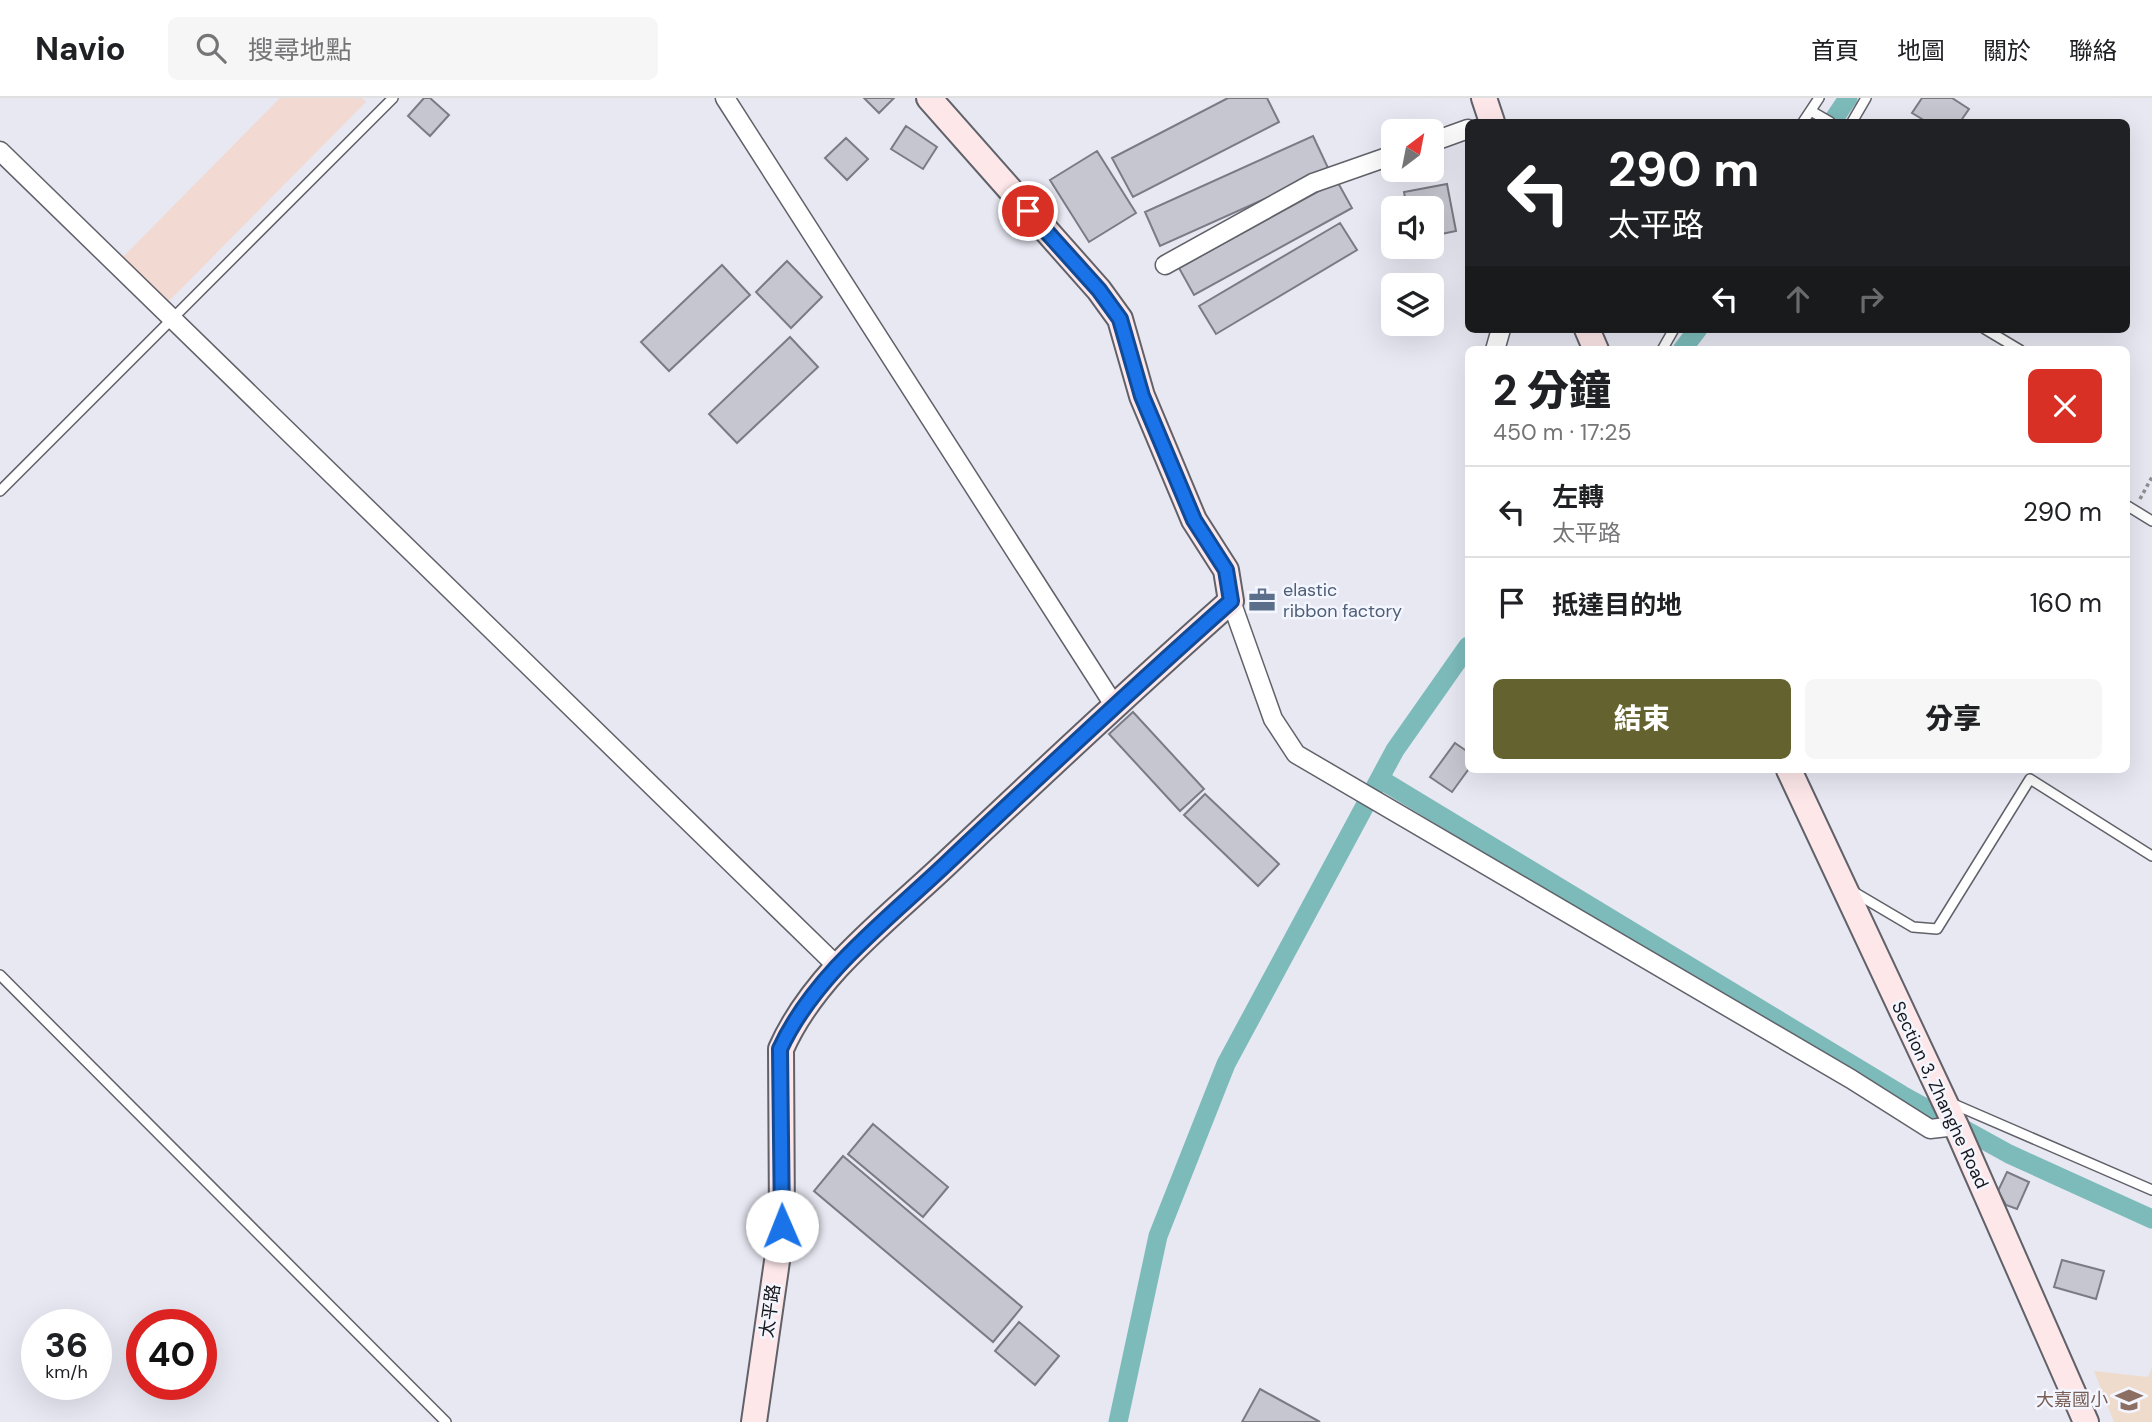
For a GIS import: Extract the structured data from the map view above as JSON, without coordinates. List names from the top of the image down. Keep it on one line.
{"streets":{"street":["Section 3, Zhanghe Road","太平路"]},"places":{"office":["elastic ribbon factory"],"school or university":["大嘉國小"]},"north":"top right","page":{"header":"Navio","search":"搜尋地點","nav":["首頁","地圖","關於","聯絡"],"turn":["290 m","太平路"],"heading":["2 分鐘","450 m · 17:25"],"list":[{"name":"左轉","note":"太平路","value":"290 m"},{"name":"抵達目的地","value":"160 m"}],"buttons":["結束","分享"],"speed":"36 km/h","limit":"40"}}
